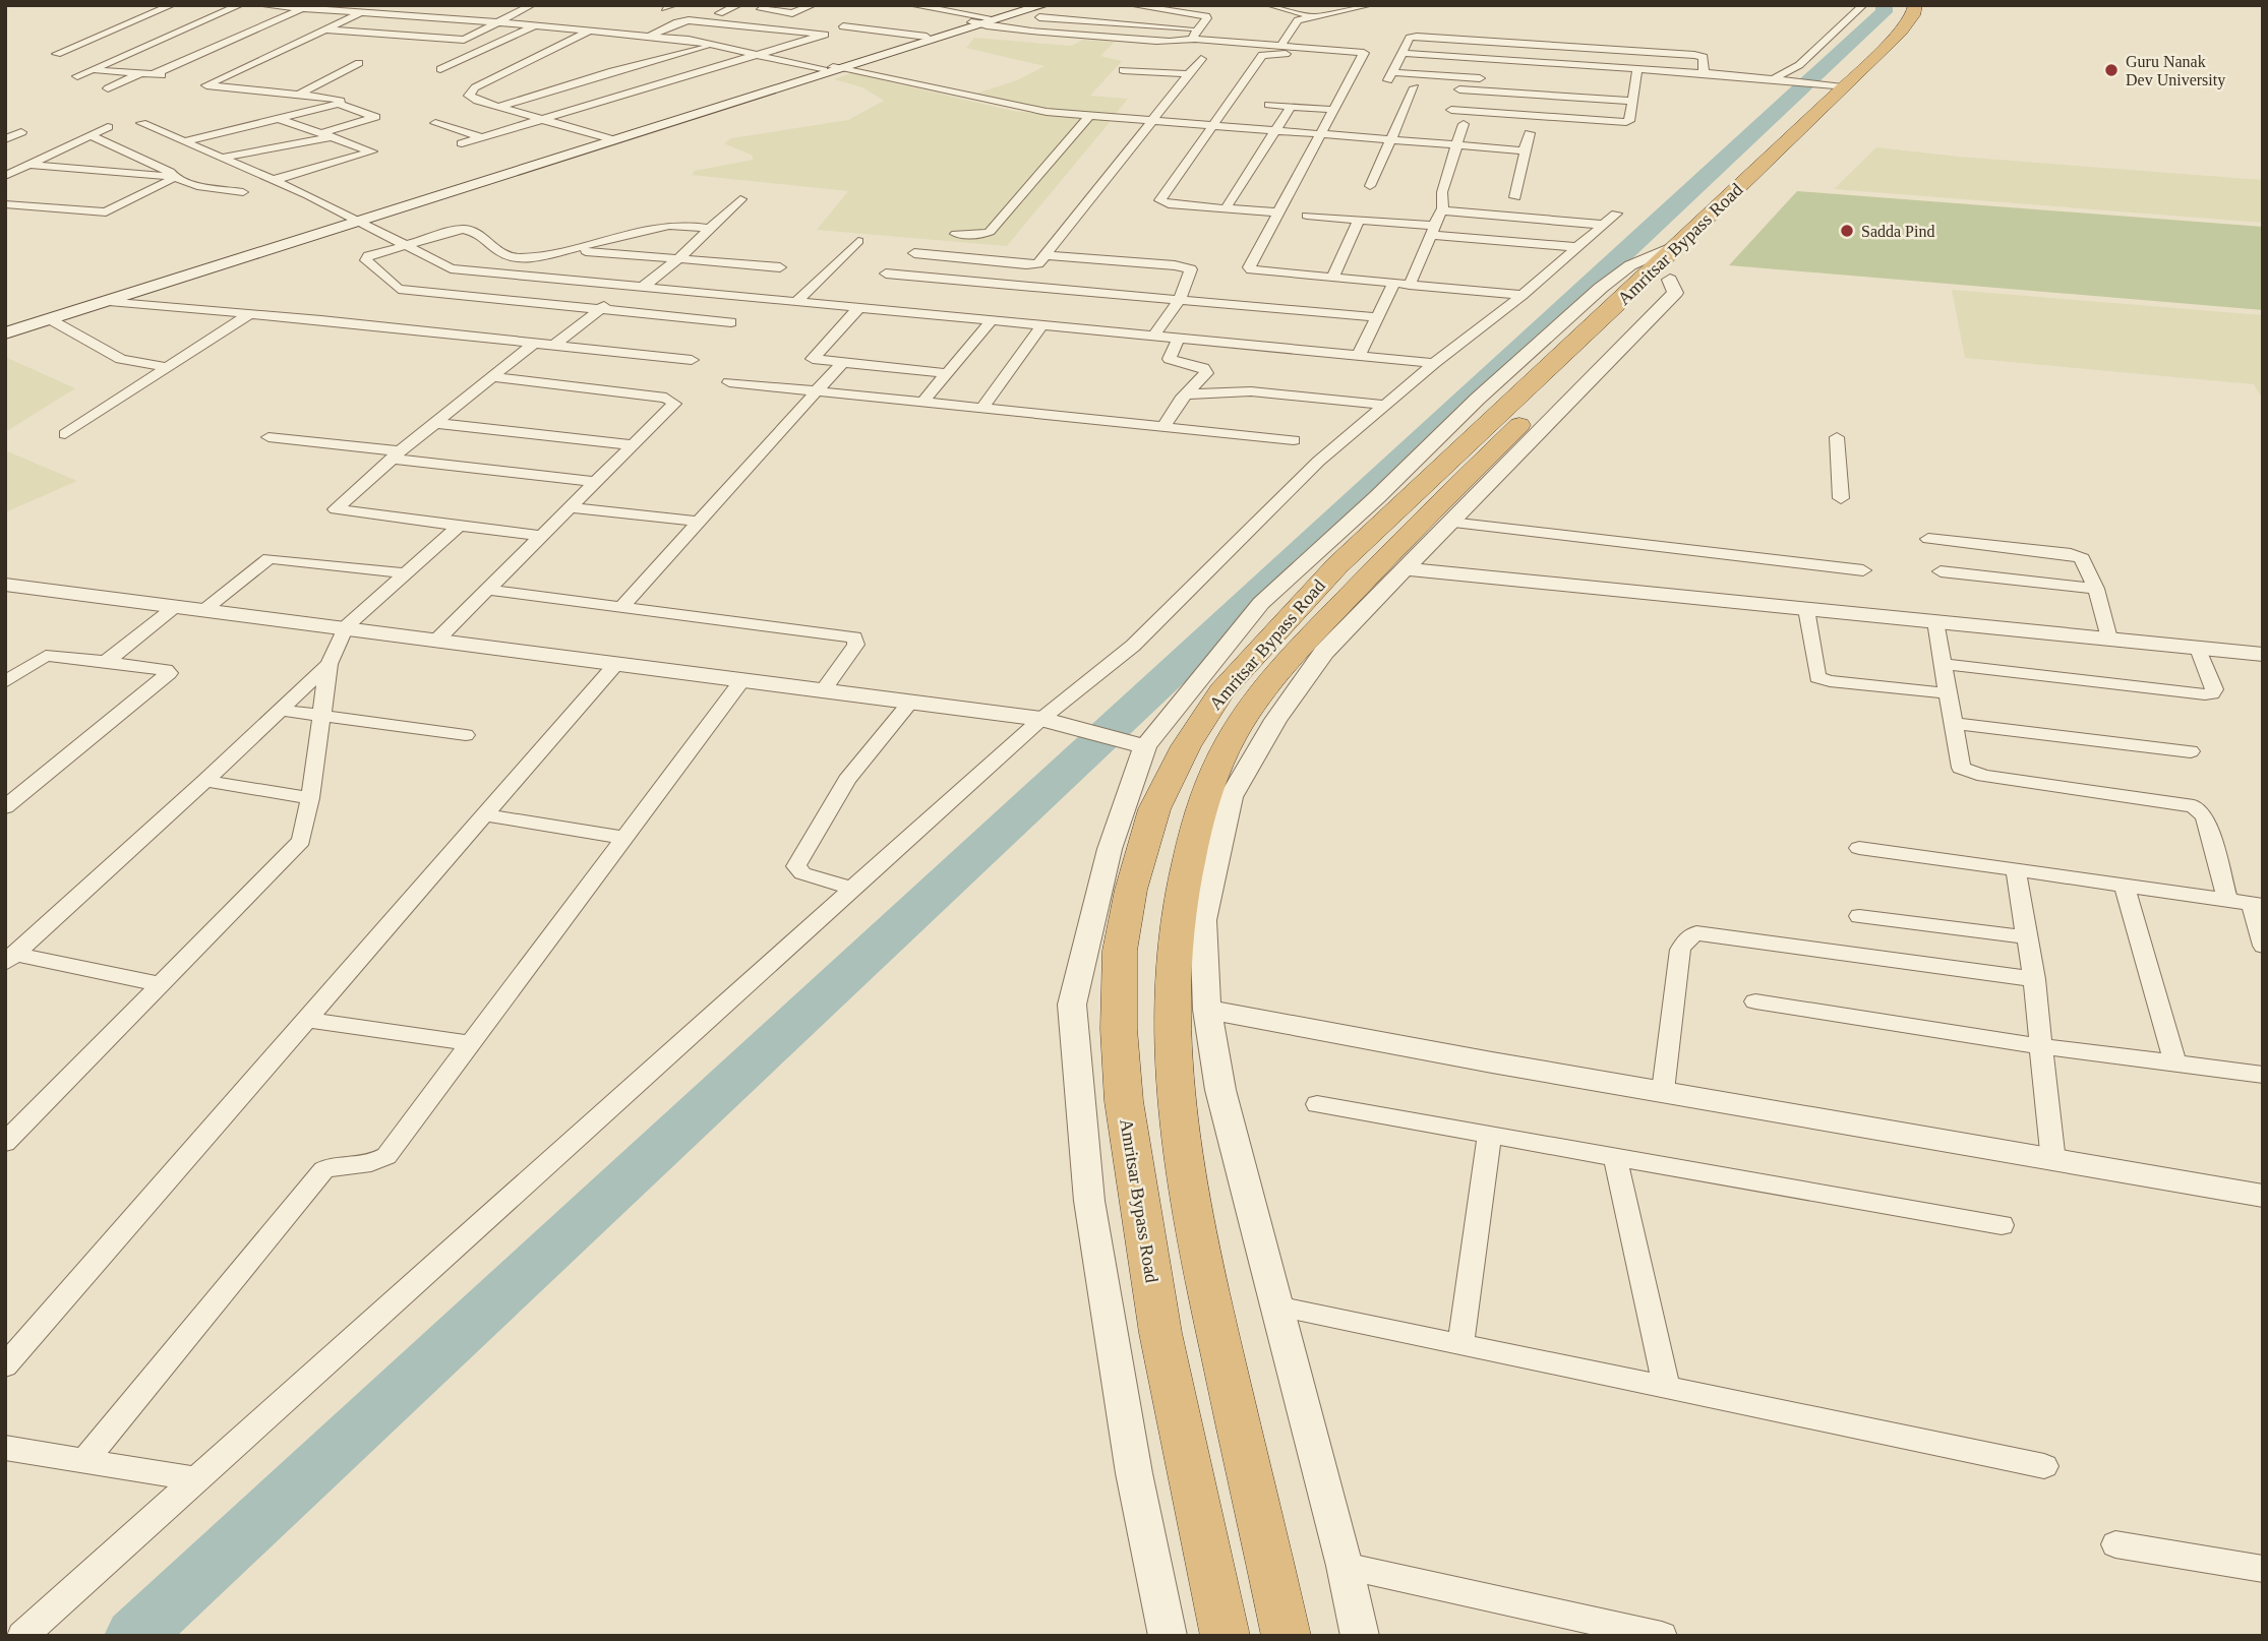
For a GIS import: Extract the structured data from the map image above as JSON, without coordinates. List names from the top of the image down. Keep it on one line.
{"streets":{"highway":["Amritsar Bypass Road"]},"places":["Guru Nanak Dev University","Sadda Pind"]}
